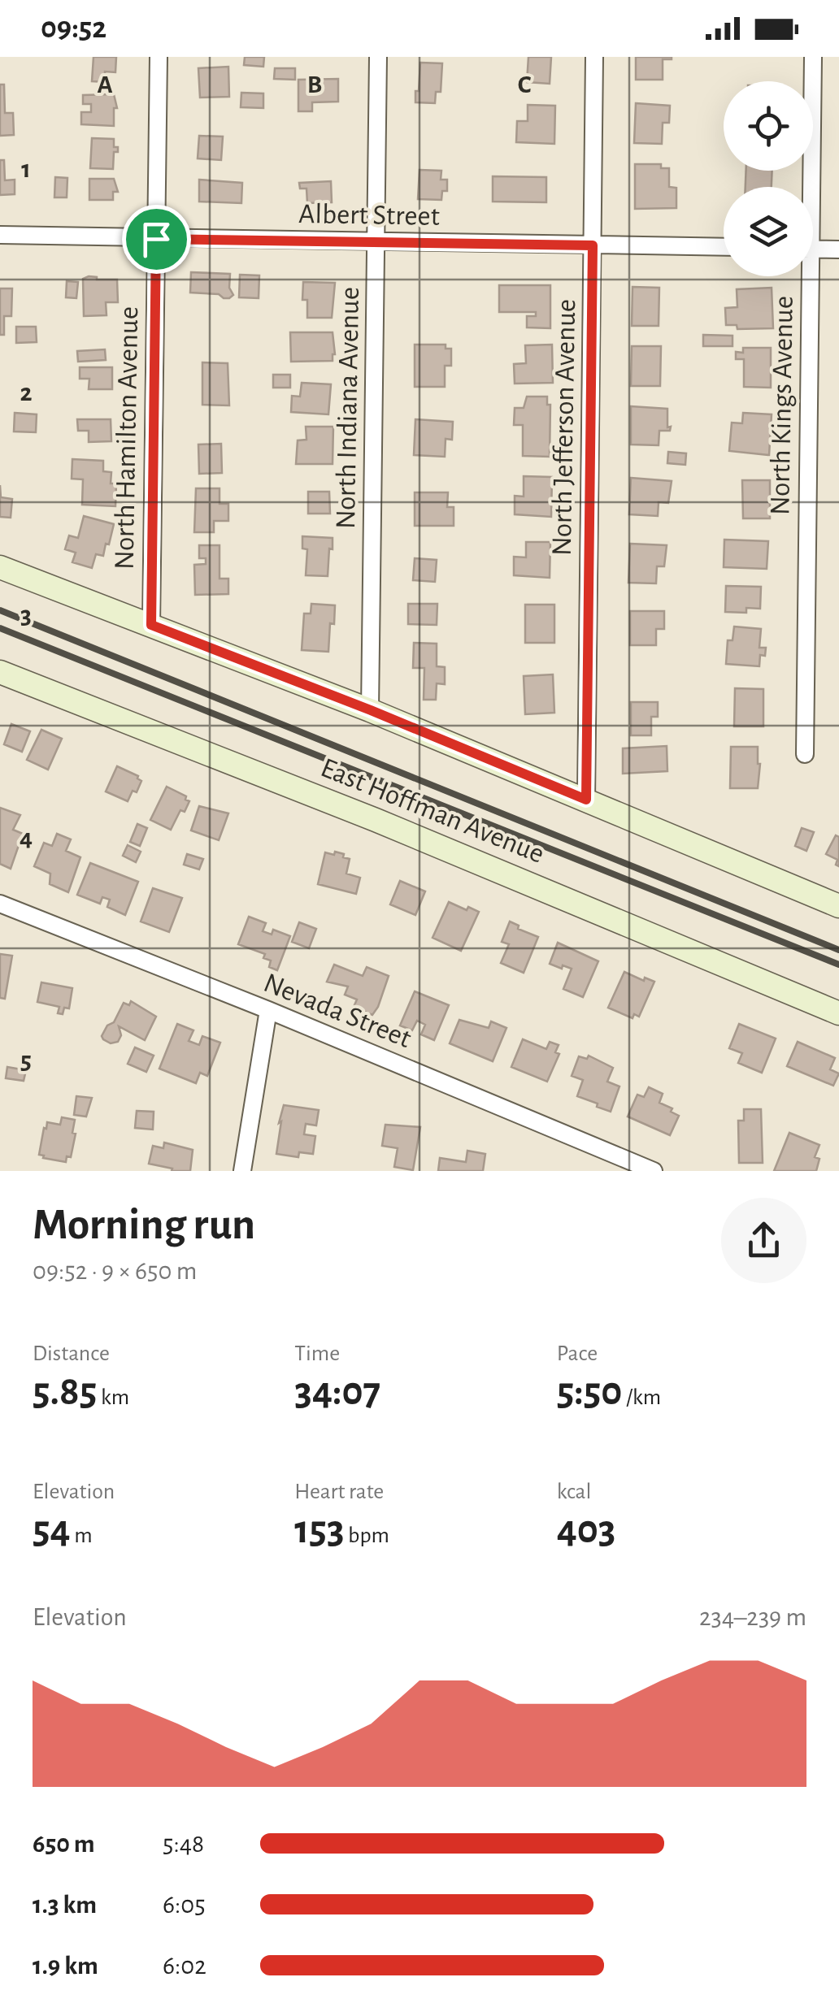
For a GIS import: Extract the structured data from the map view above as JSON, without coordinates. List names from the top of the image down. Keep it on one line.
{"streets":{"street":["Albert Street","North Kings Avenue","North Indiana Avenue","North Jefferson Avenue","North Hamilton Avenue","East Hoffman Avenue","Nevada Street"]},"crossings":[["Albert Street","North Indiana Avenue"],["Albert Street","North Jefferson Avenue"],["Albert Street","North Hamilton Avenue"]],"page":{"status":"09:52","heading":["Morning run","09:52 · 9 × 650 m"],"stats":[["Distance","5.85 km"],["Time","34:07"],["Pace","5:50 /km"],["Elevation","54 m"],["Heart rate","153 bpm"],["kcal","403"]],"chart":["Elevation","234–239 m"],"list":[{"name":"650 m","note":"5:48"},{"name":"1.3 km","note":"6:05"},{"name":"1.9 km","note":"6:02"}]},"grid":{"columns":["A","B","C"],"rows":["1","2","3","4","5"]}}
